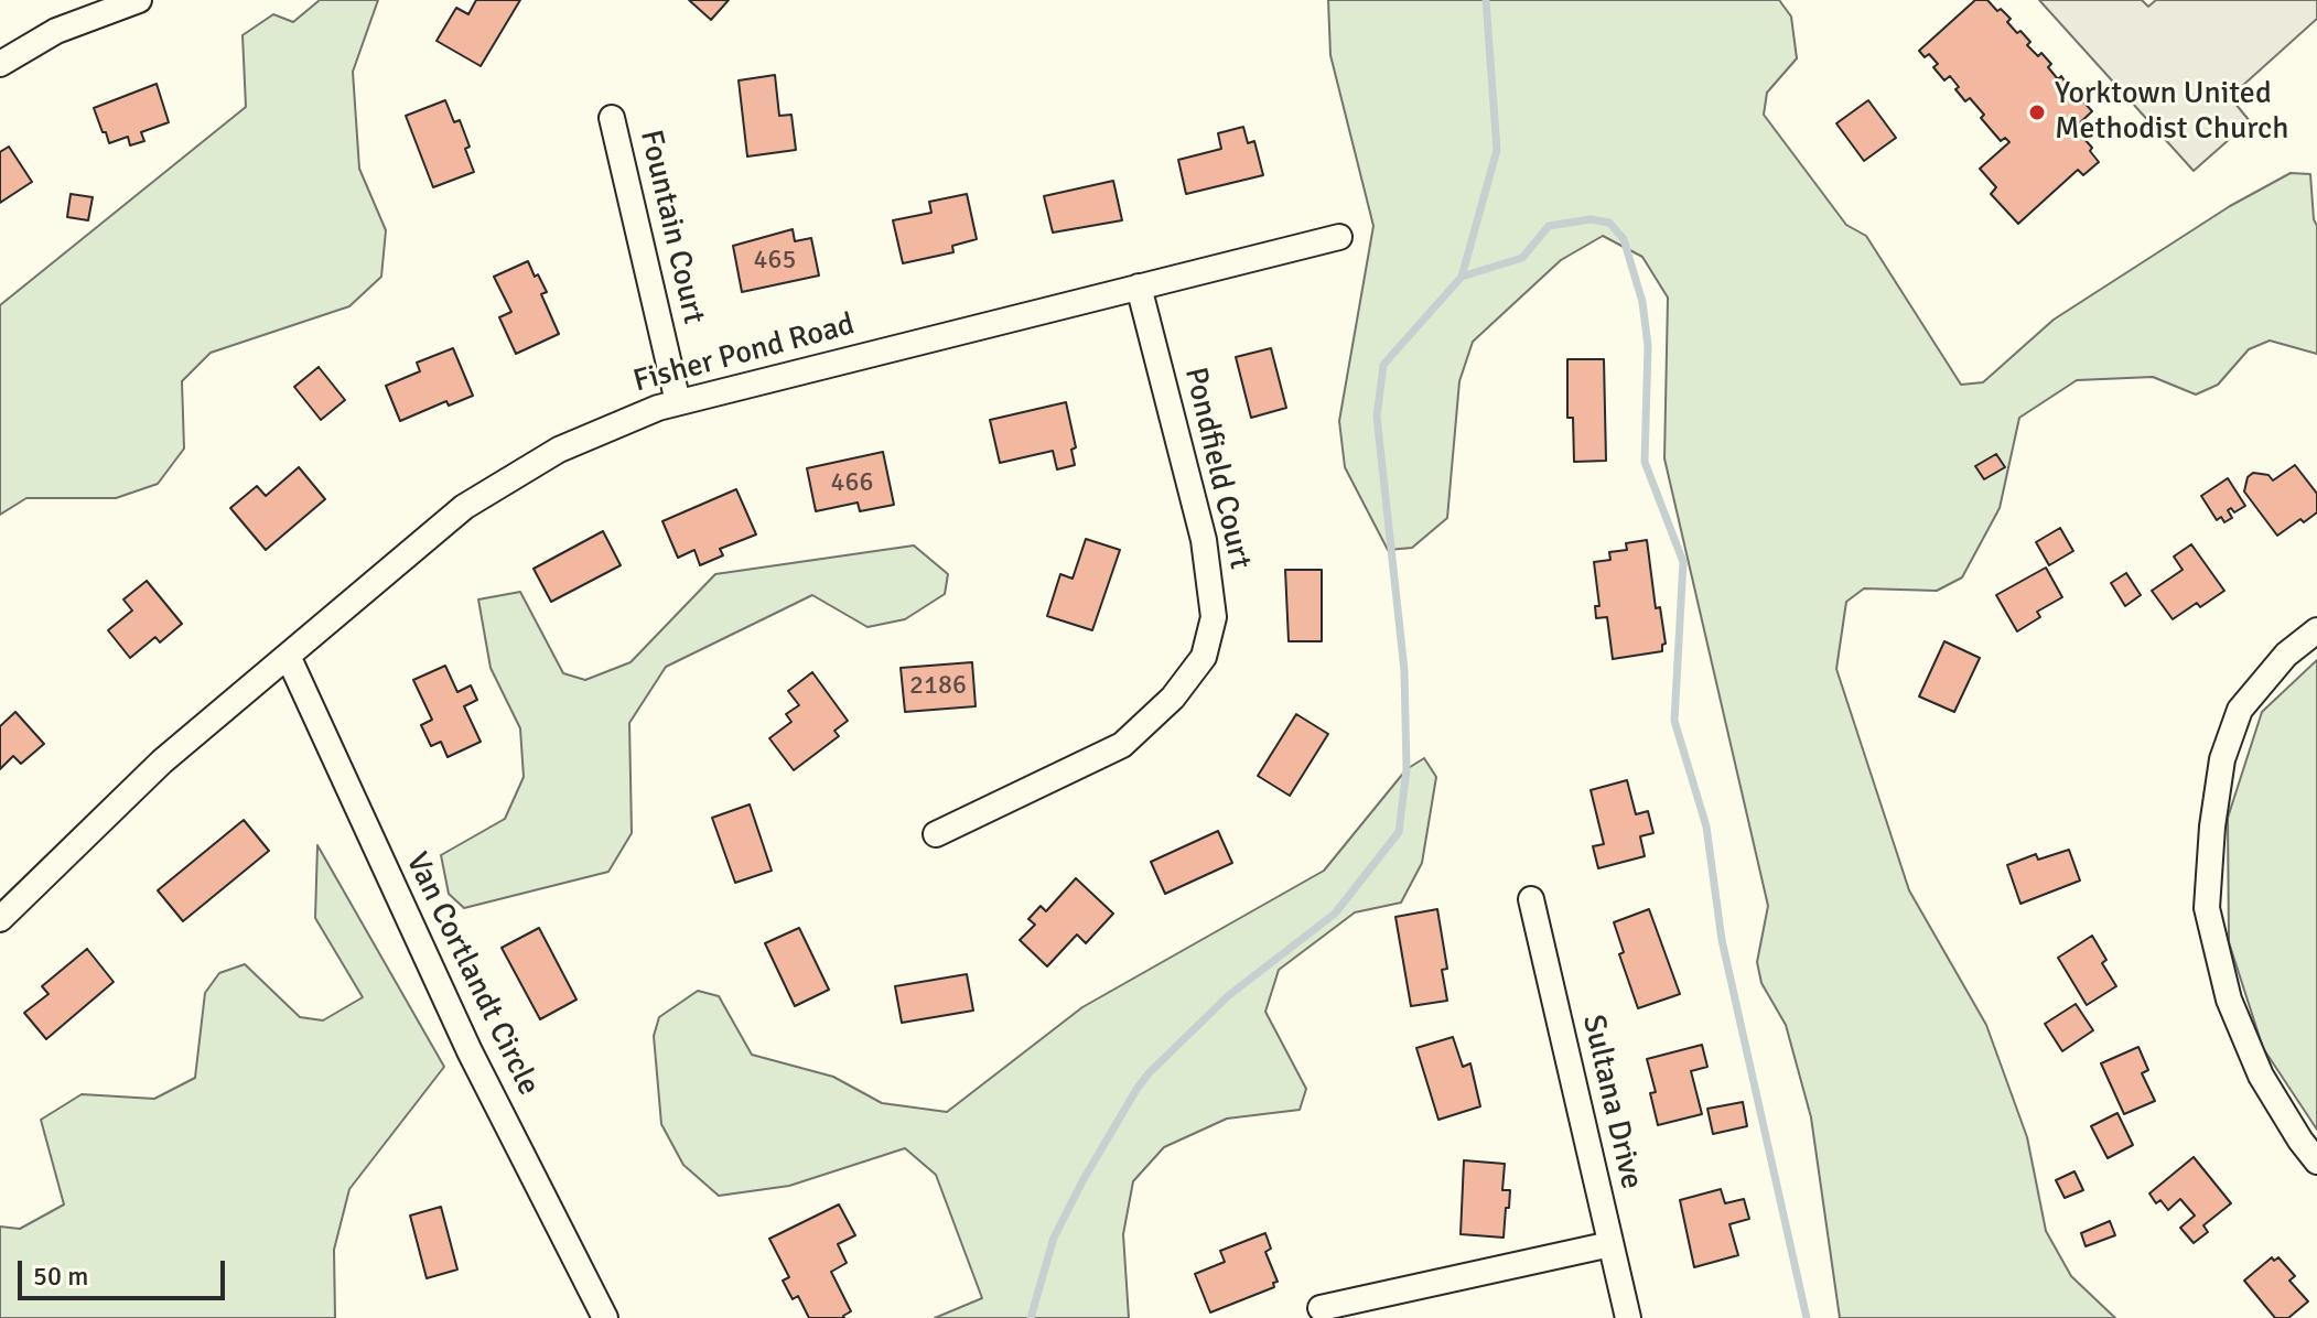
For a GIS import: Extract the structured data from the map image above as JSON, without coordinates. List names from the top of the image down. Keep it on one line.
{"streets":{"street":["Fountain Court","Fisher Pond Road","Pondfield Court","Van Cortlandt Circle","Sultana Drive"]},"crossings":[["Fountain Court","Fisher Pond Road"],["Fisher Pond Road","Pondfield Court"],["Fisher Pond Road","Van Cortlandt Circle"]],"places":["Yorktown United Methodist Church"],"house_numbers":["465","466","2186"],"scale_bar":"50 m"}
